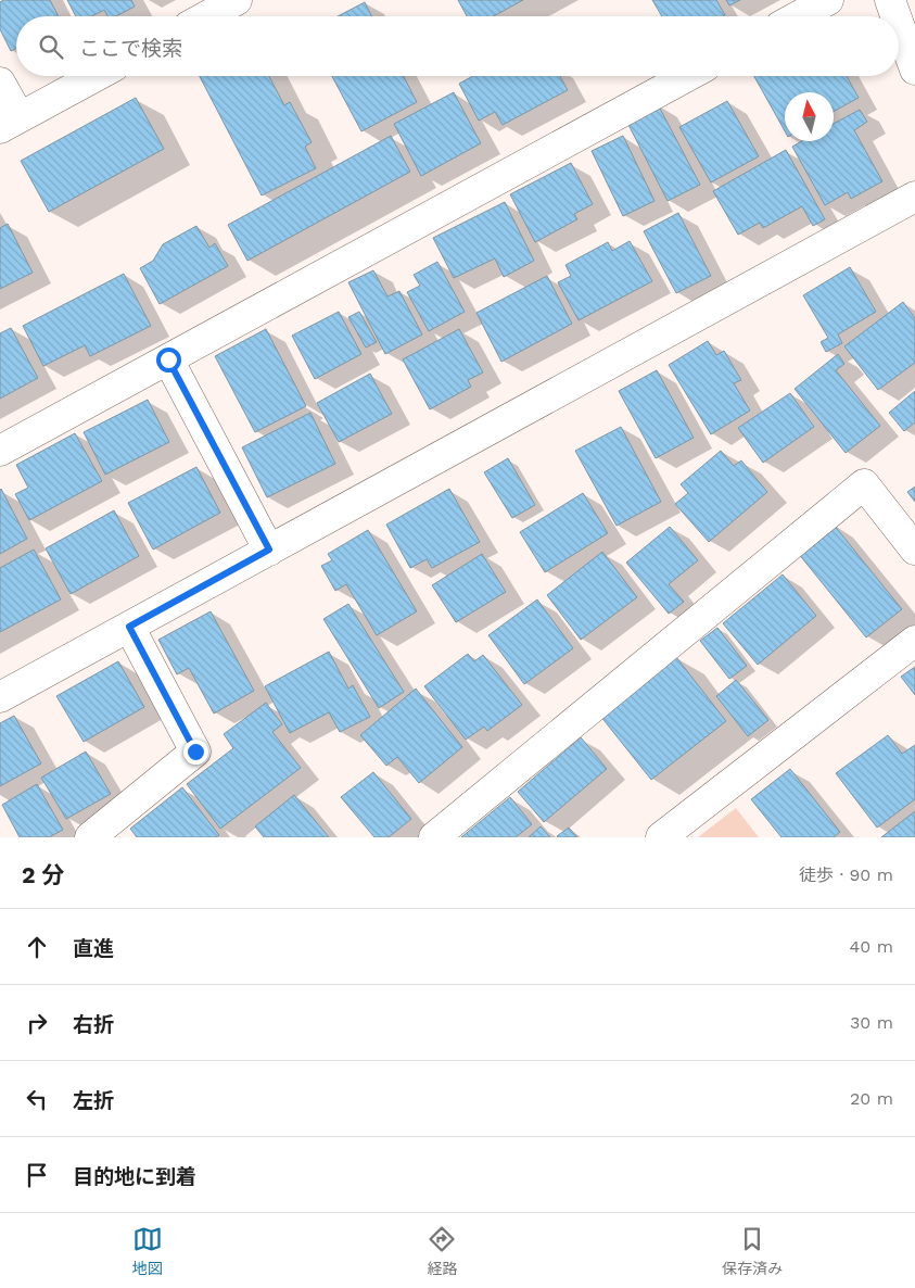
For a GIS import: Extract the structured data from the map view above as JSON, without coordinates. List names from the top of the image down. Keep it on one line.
{"north":"top","page":{"search":"ここで検索","heading":["2 分","徒歩 · 90 m"],"list":[["直進","40 m"],["右折","30 m"],["左折","20 m"],"目的地に到着"],"nav":["地図","経路","保存済み"]}}
